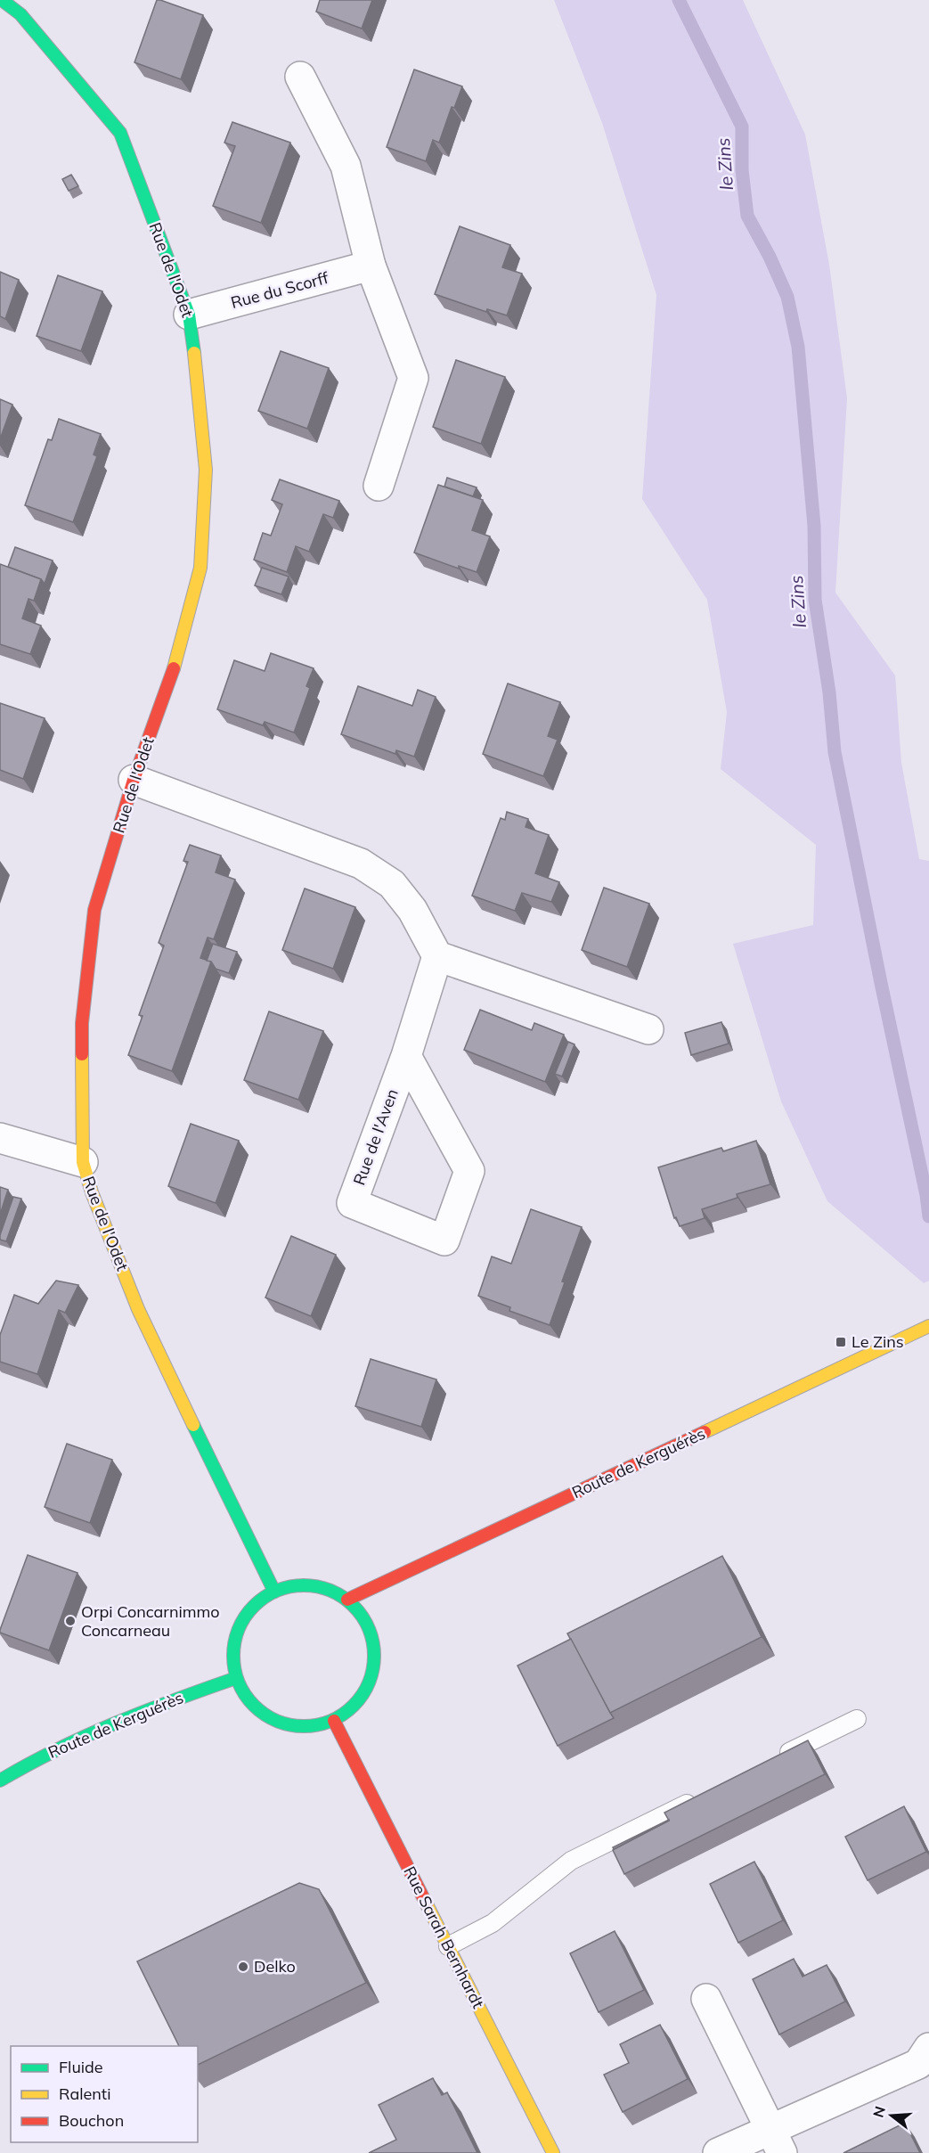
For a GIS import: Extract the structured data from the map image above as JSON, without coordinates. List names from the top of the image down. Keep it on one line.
{"streets":{"street":["Rue de l'Odet","Rue du Scorff","Rue de l'Aven","Route de Kerguérès","Rue Sarah Bernhardt"]},"crossings":[["Rue de l'Odet","Rue du Scorff"],["Rue de l'Odet","Route de Kerguérès"],["Rue de l'Odet","Rue Sarah Bernhardt"],["Route de Kerguérès","Rue Sarah Bernhardt"]],"water":["le Zins"],"places":{"transit":["Le Zins"],"other":["Orpi Concarnimmo Concarneau","Delko"]},"legend":["Fluide","Ralenti","Bouchon"],"north":"left"}
